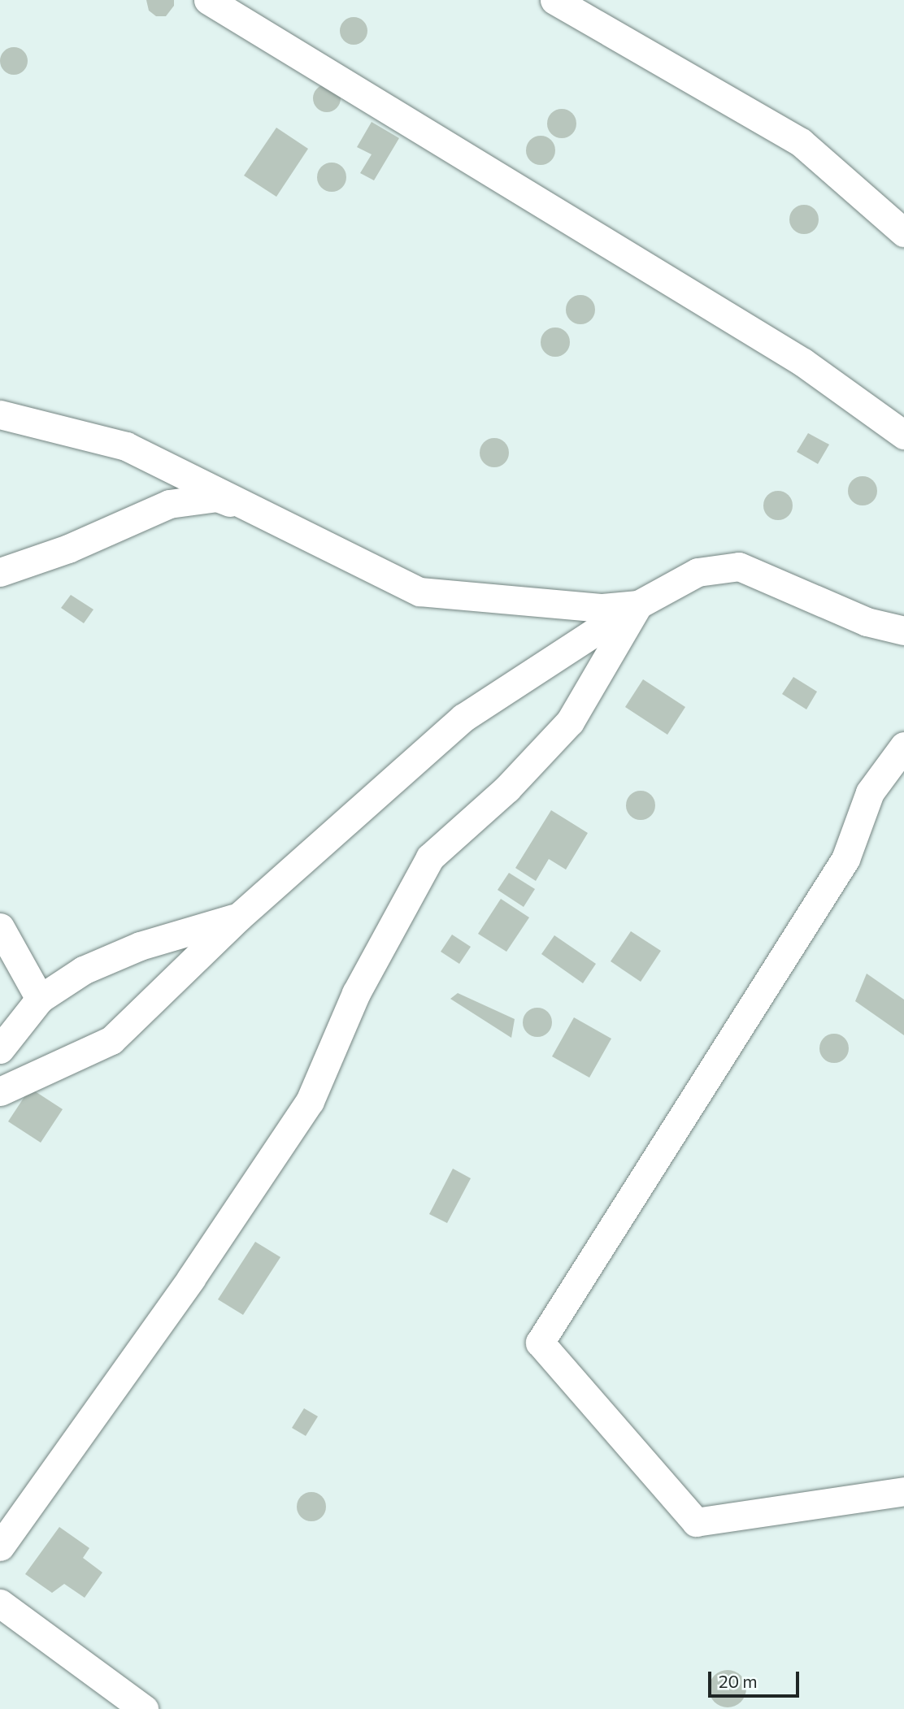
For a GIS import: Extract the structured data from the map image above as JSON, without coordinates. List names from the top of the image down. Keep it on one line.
{"scale_bar":"20 m"}
